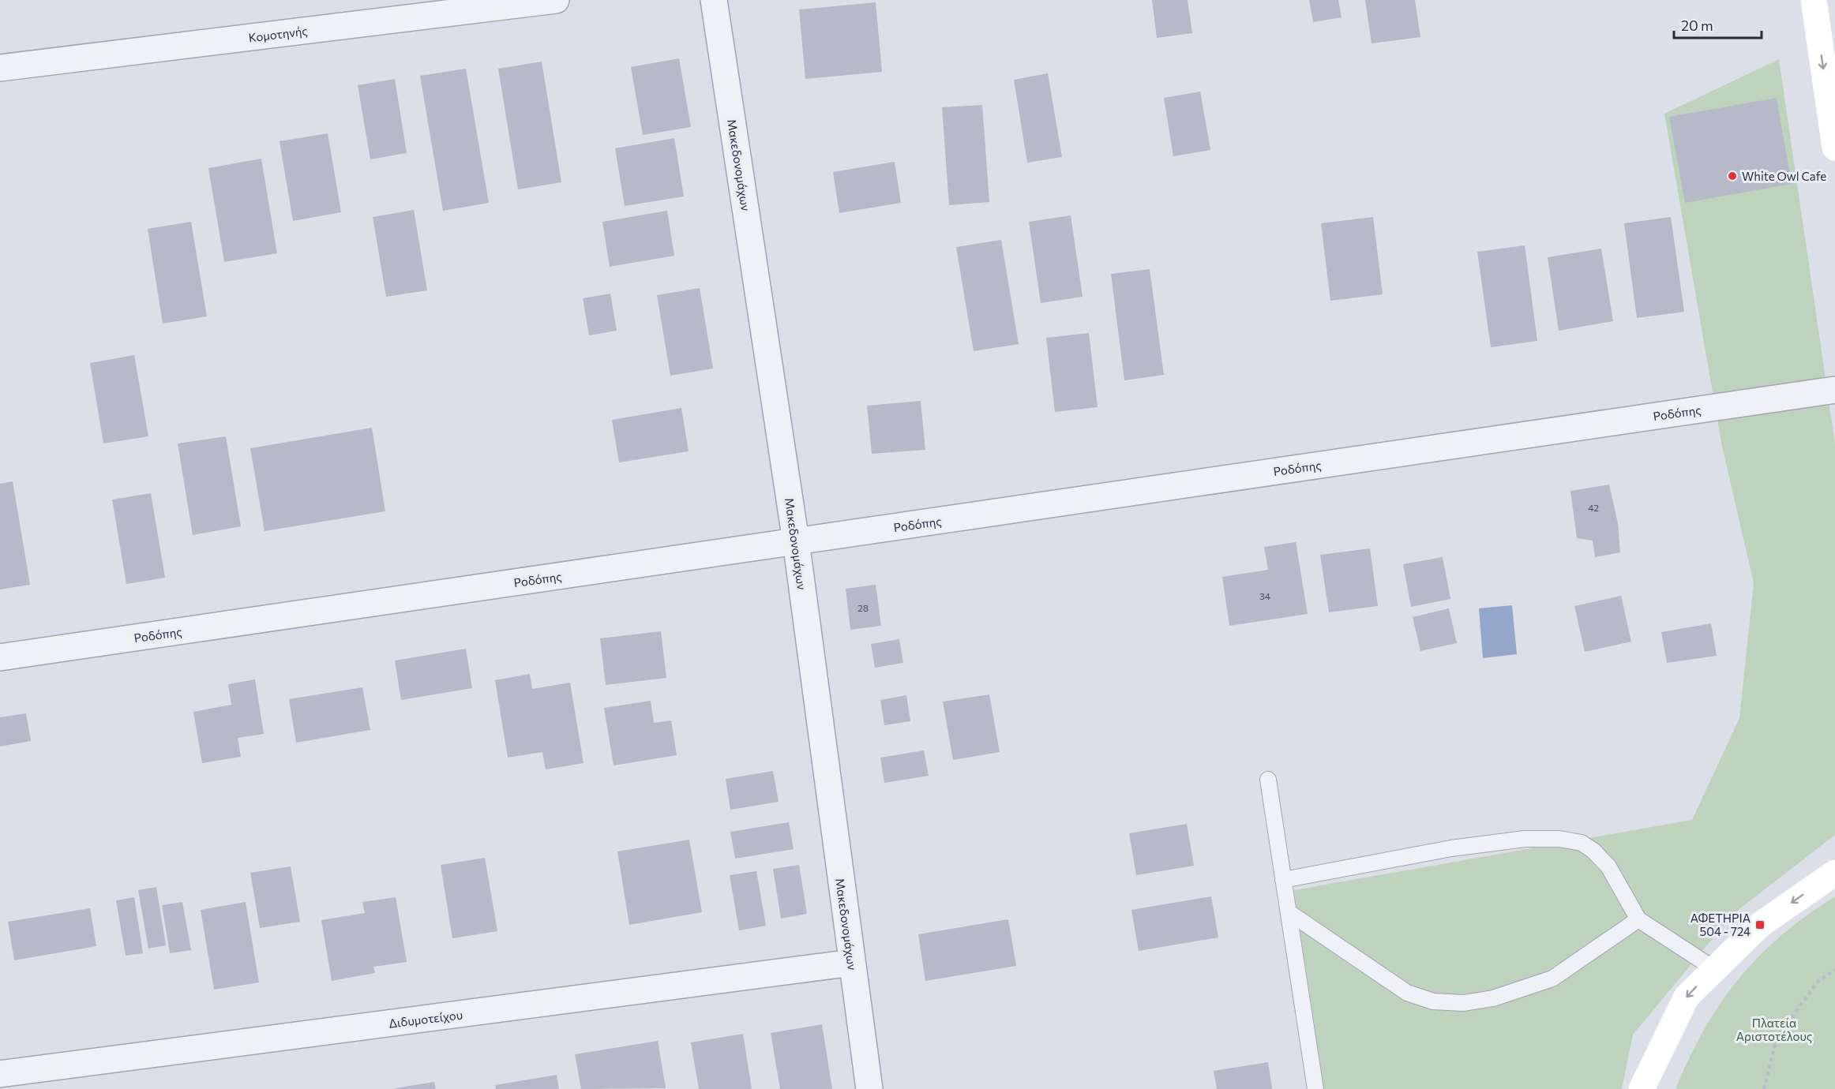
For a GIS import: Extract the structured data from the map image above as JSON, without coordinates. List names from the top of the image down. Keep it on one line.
{"streets":{"street":["Κομοτηνής","Μακεδονομάχων","Ροδόπης","Διδυμοτείχου"]},"crossings":[["Μακεδονομάχων","Ροδόπης"],["Μακεδονομάχων","Διδυμοτείχου"]],"parks":["Πλατεία Αριστοτέλους"],"places":{"other":["White Owl Cafe"],"transit":["ΑΦΕΤΗΡΙΑ 504 - 724"]},"house_numbers":["42","34","28"],"scale_bar":"20 m"}
